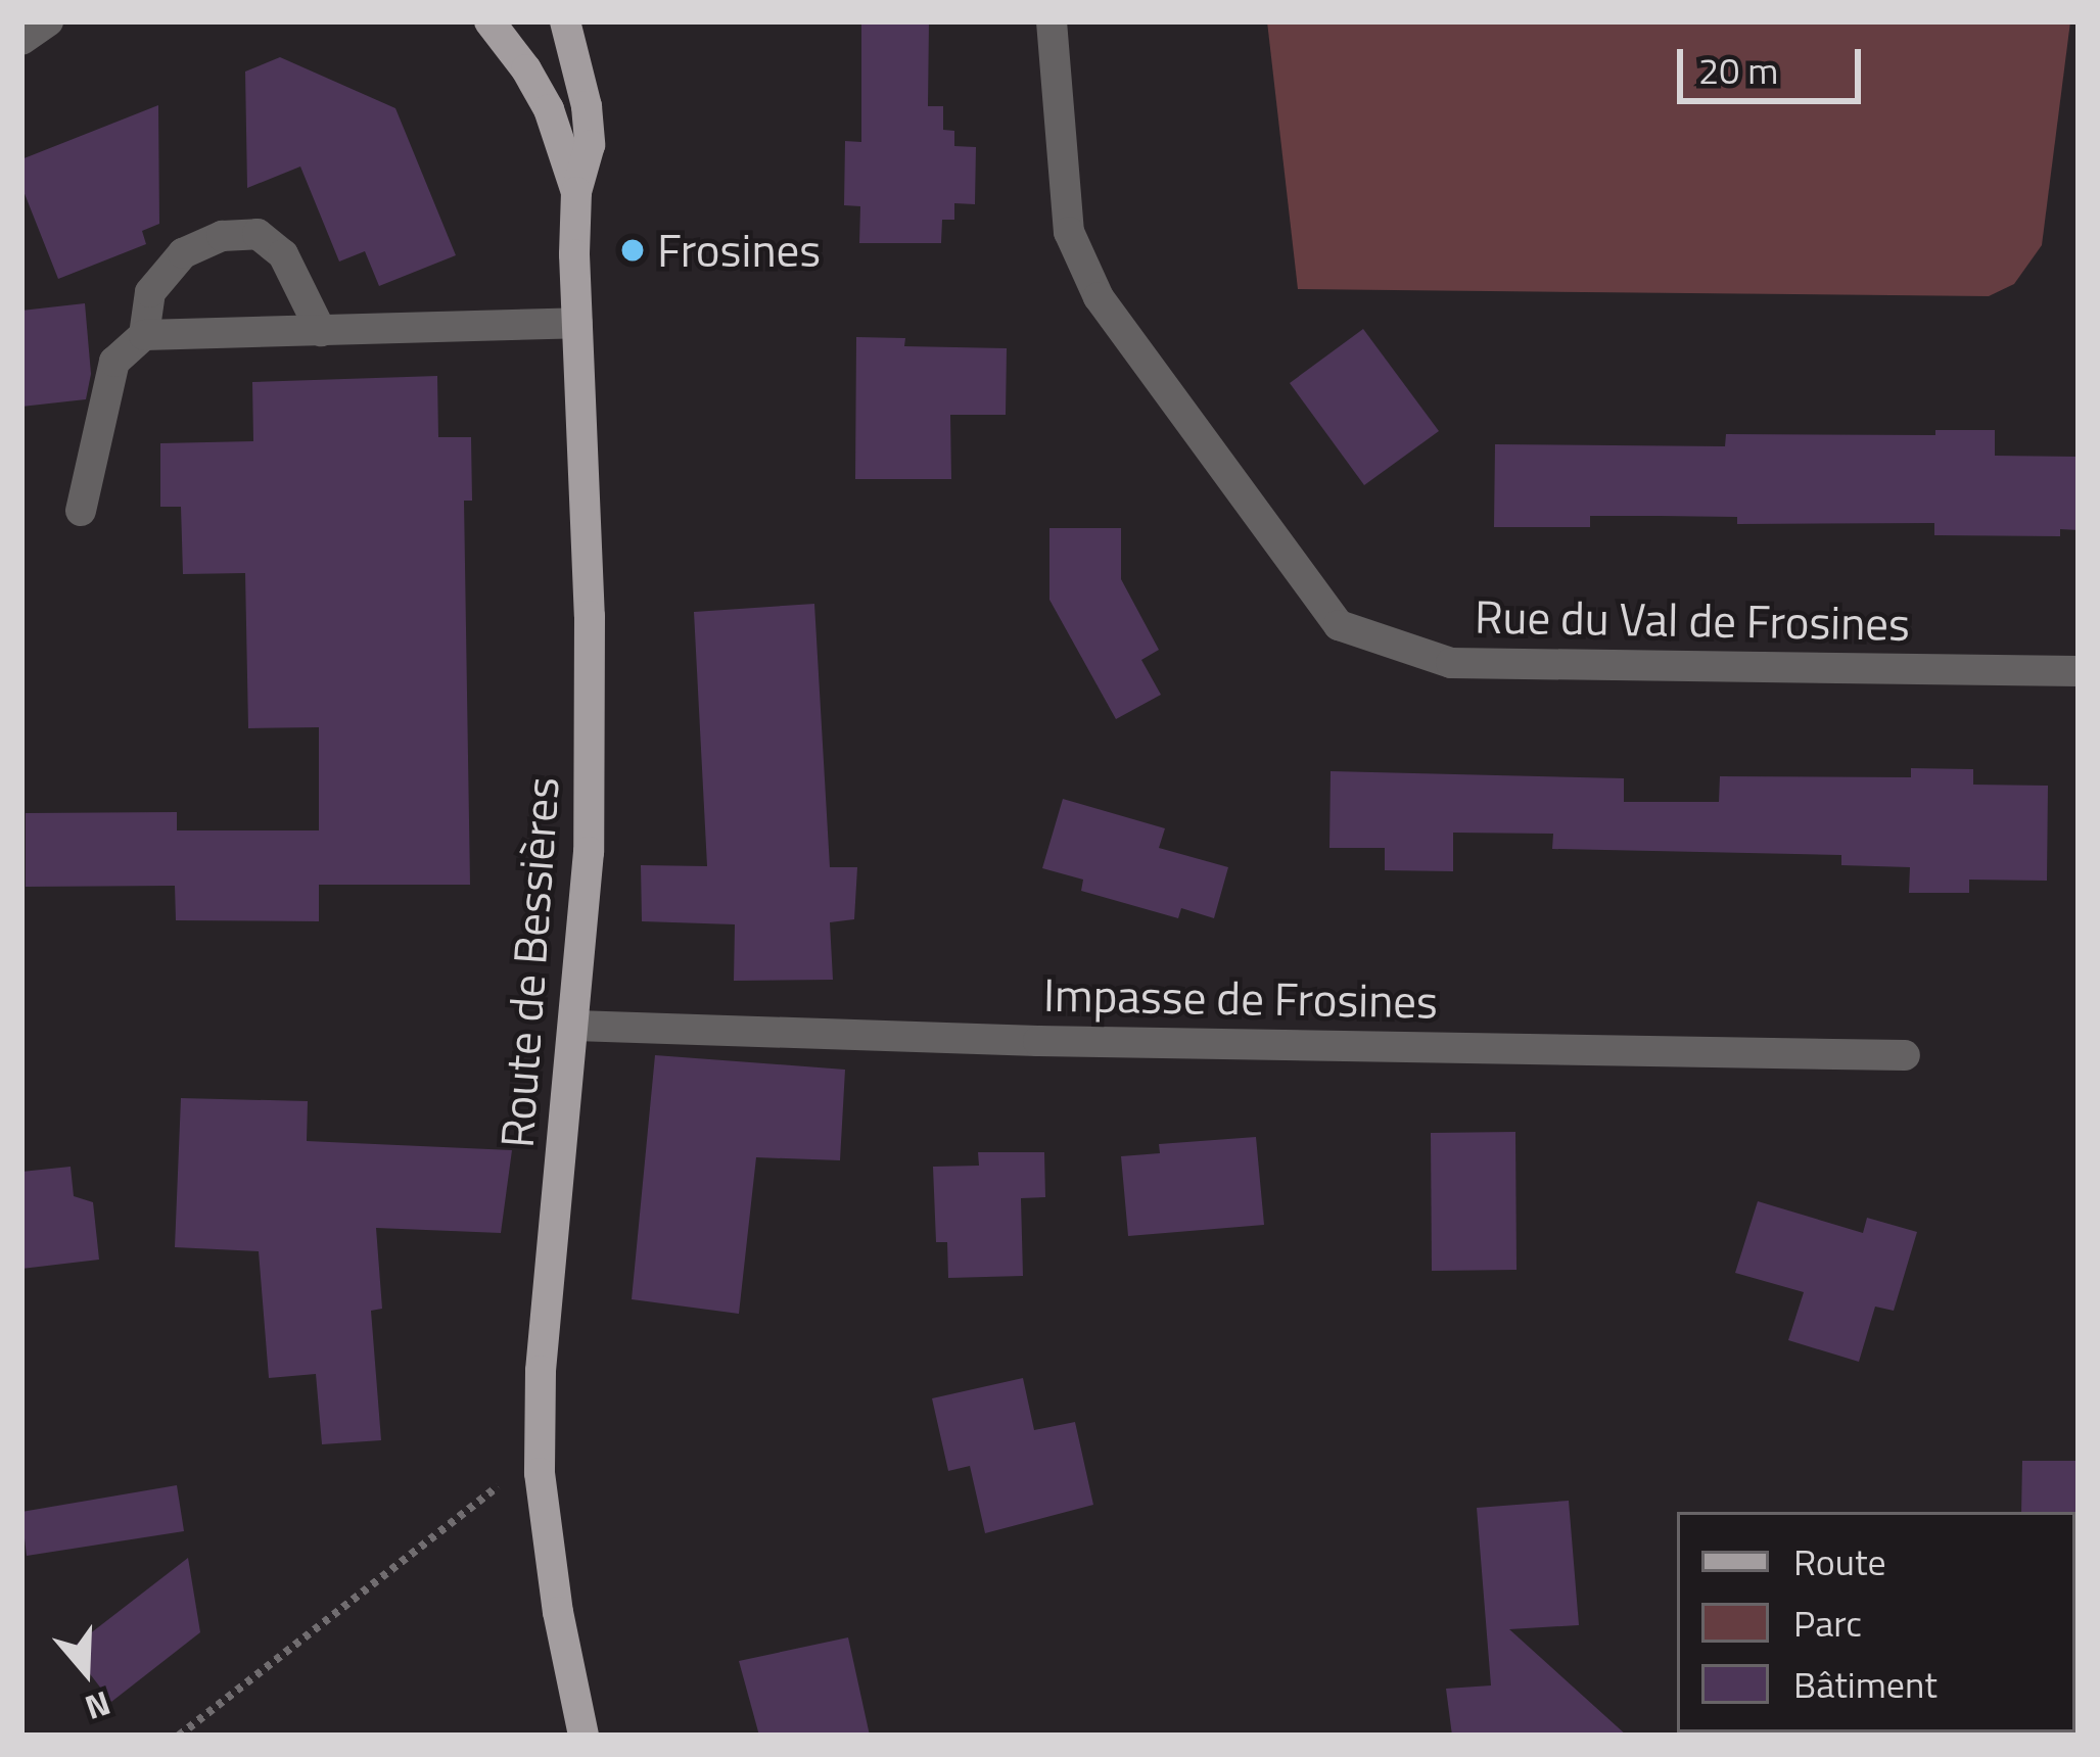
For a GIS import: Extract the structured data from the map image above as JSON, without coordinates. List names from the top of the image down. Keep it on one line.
{"streets":{"main road":["Route de Bessières"],"street":["Rue du Val de Frosines","Impasse de Frosines"]},"crossings":[["Route de Bessières","Impasse de Frosines"]],"places":["Frosines"],"legend":["Route","Parc","Bâtiment"],"scale_bar":"20 m","north":"bottom"}
